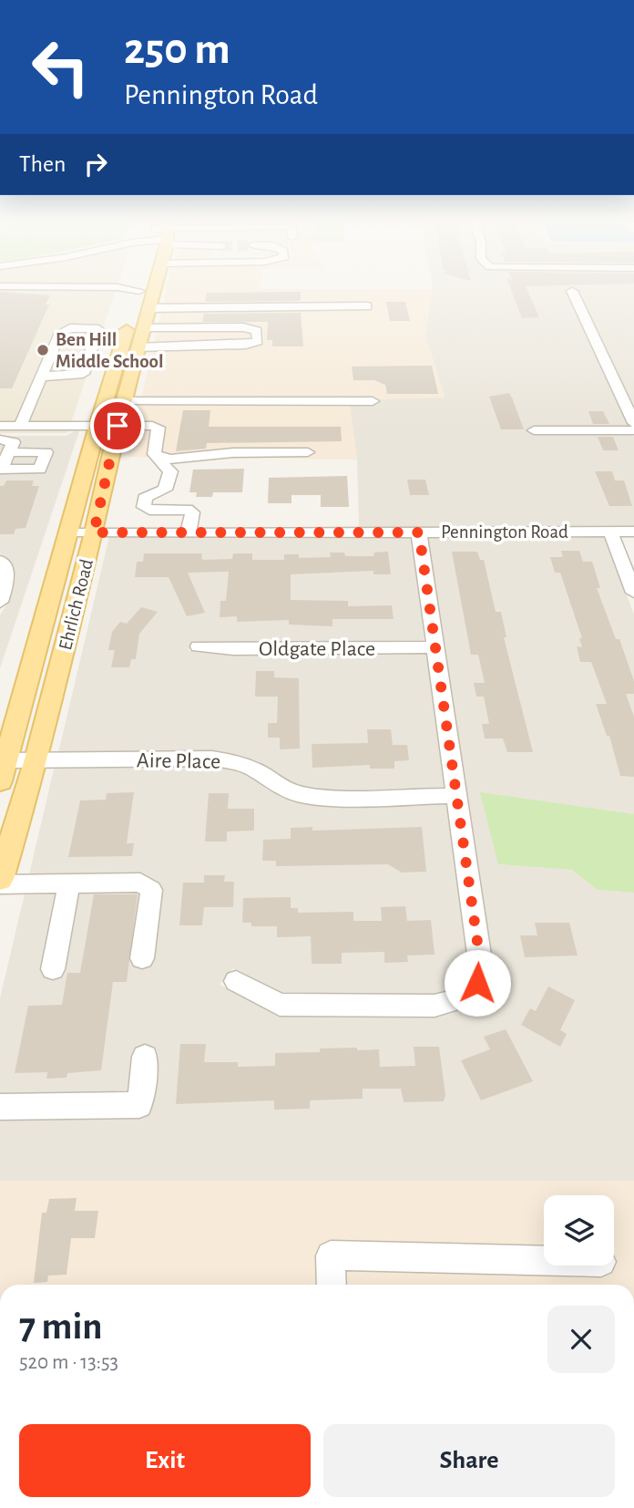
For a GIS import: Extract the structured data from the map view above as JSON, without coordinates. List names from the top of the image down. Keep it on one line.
{"streets":{"main road":["Ehrlich Road"],"street":["Pennington Road","Oldgate Place","Aire Place"]},"crossings":[["Pennington Road","Ehrlich Road"],["Ehrlich Road","Aire Place"]],"places":["Ben Hill Middle School"],"page":{"turn":["250 m","Pennington Road"],"then":"Then","heading":["7 min","520 m · 13:53"],"buttons":["Exit","Share"]}}
